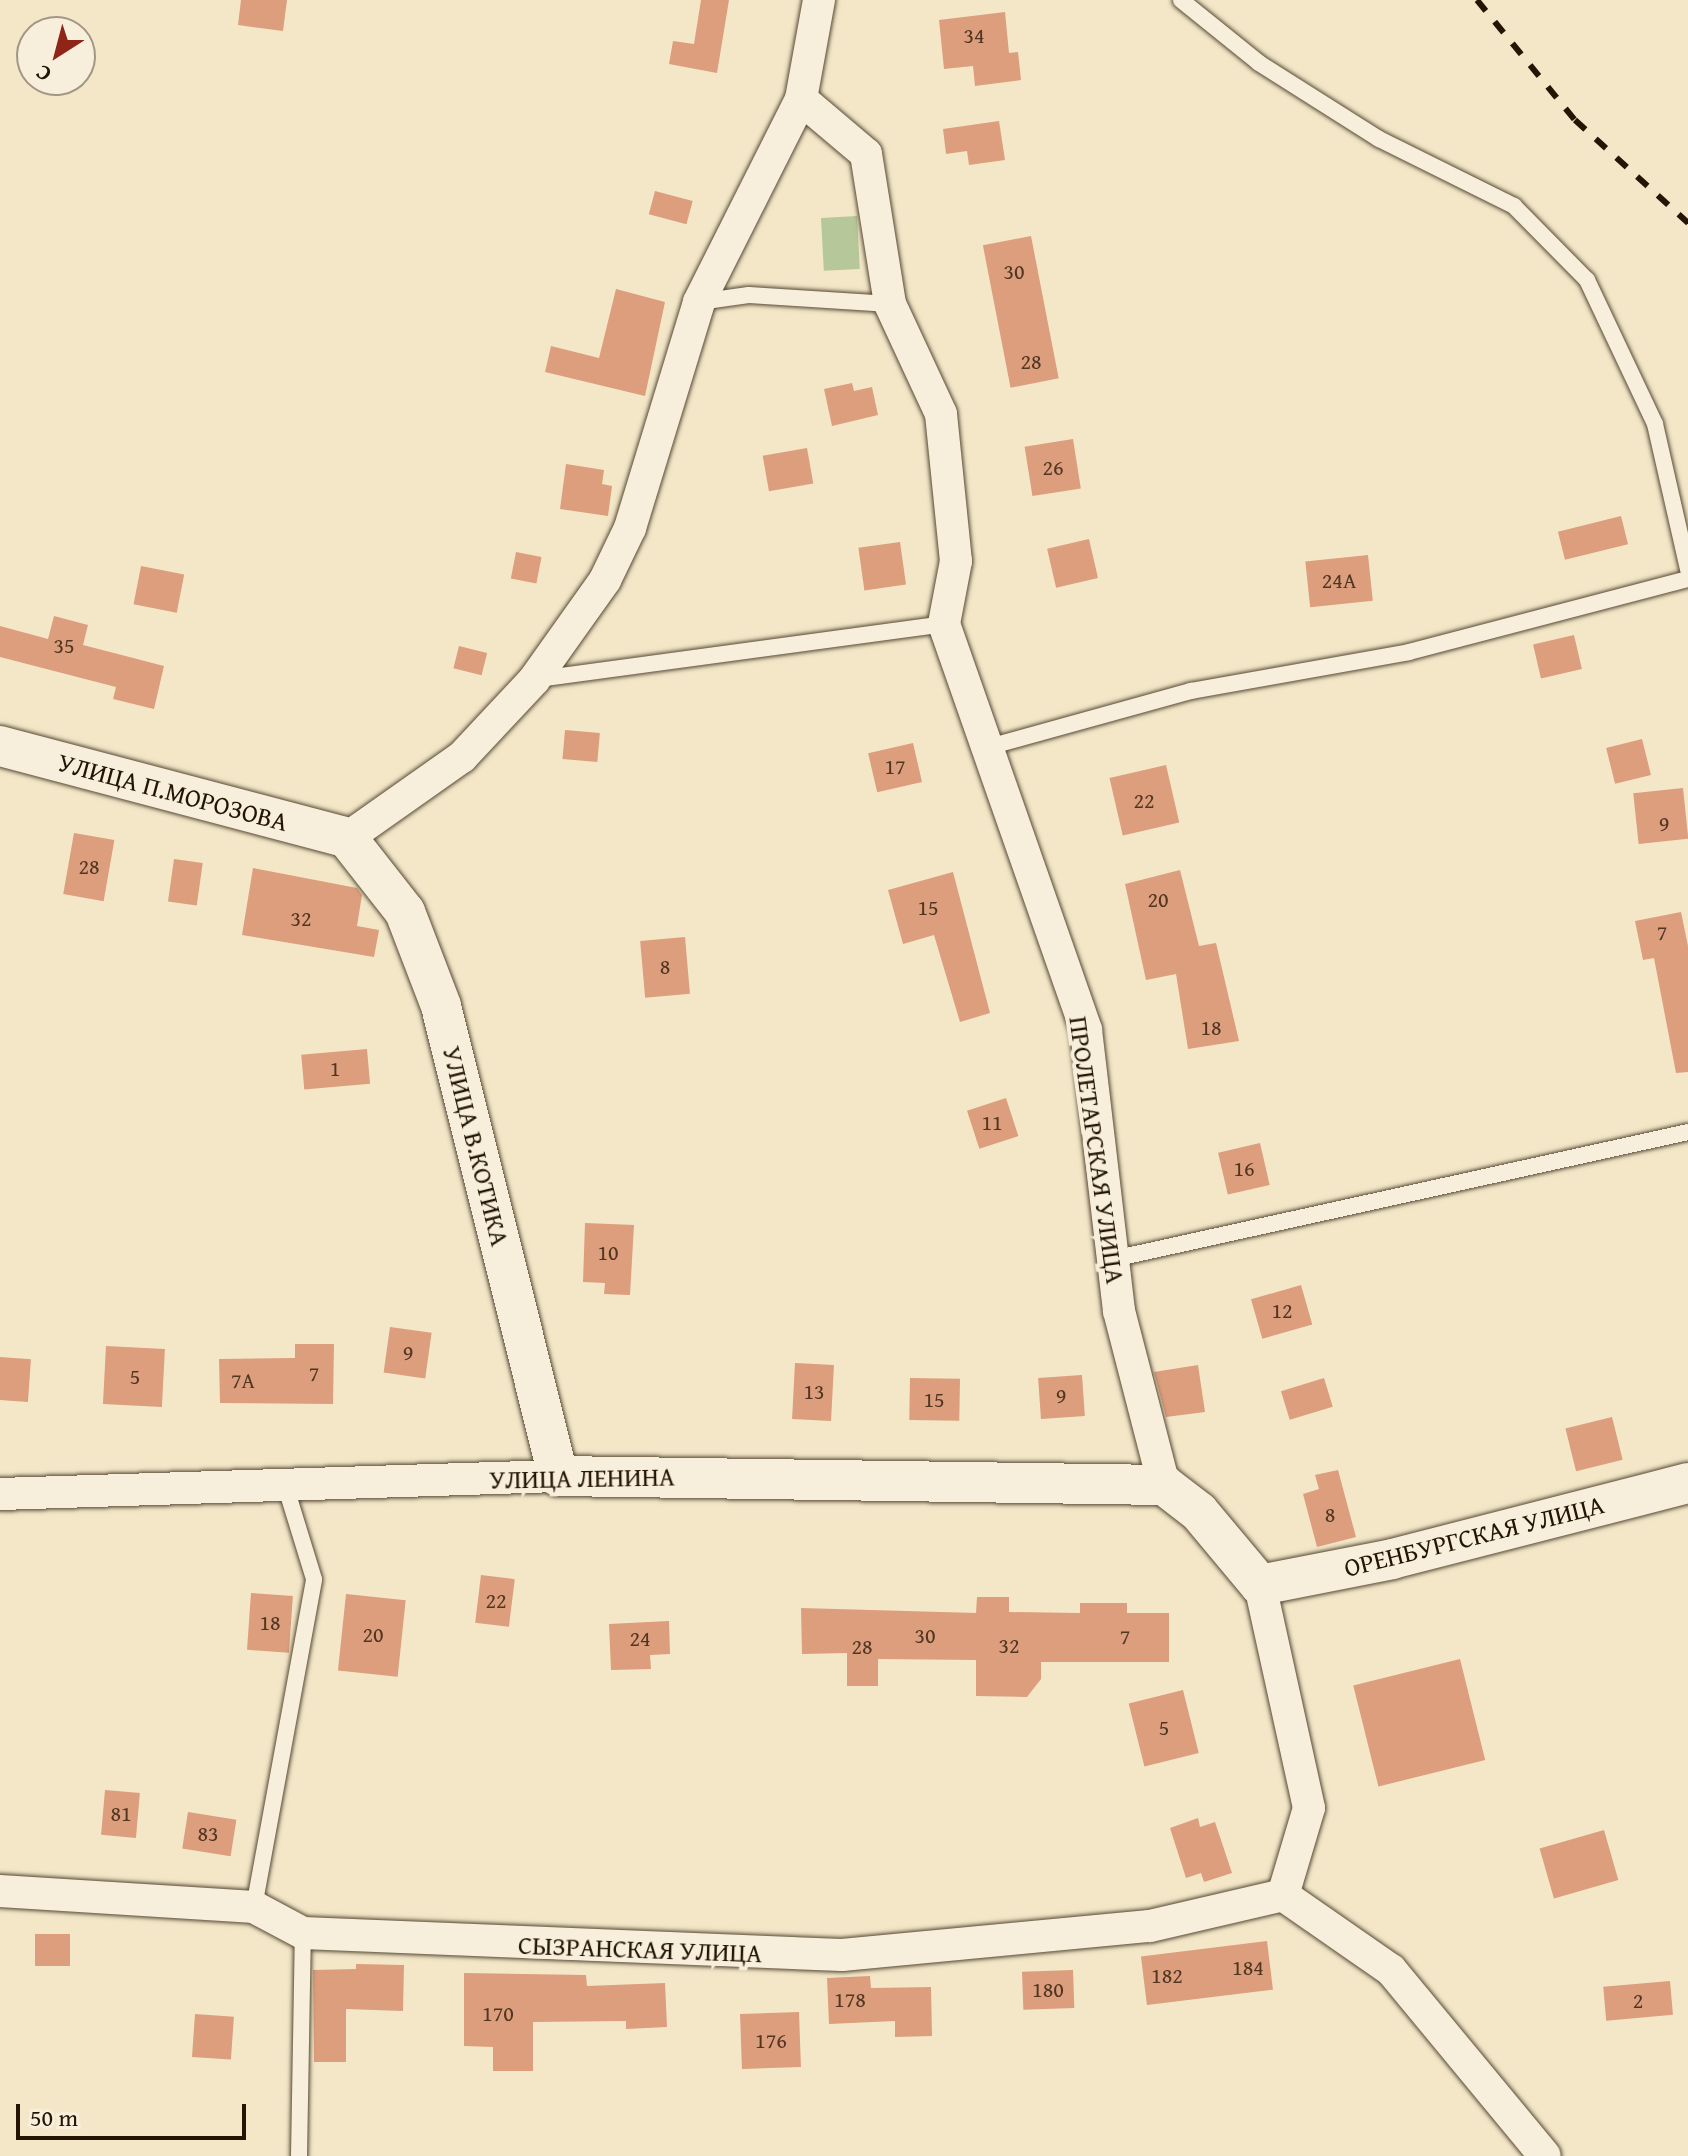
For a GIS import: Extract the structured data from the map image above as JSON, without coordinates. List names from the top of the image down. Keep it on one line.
{"streets":{"street":["УЛИЦА П.МОРОЗОВА","УЛИЦА В.КОТИКА","ПРОЛЕТАРСКАЯ УЛИЦА","УЛИЦА ЛЕНИНА","ОРЕНБУРГСКАЯ УЛИЦА","СЫЗРАНСКАЯ УЛИЦА"]},"crossings":[["УЛИЦА П.МОРОЗОВА","УЛИЦА В.КОТИКА"],["УЛИЦА В.КОТИКА","УЛИЦА ЛЕНИНА"],["ПРОЛЕТАРСКАЯ УЛИЦА","УЛИЦА ЛЕНИНА"]],"house_numbers":["34","30","28","26","24А","35","17","22","9","28","20","15","32","7","8","18","1","11","16","10","12","9","7","5","7А","13","9","15","8","22","18","20","30","7","24","32","28","5","81","83","184","182","180","178","2","170","176"],"scale_bar":"50 m","north":"bottom left"}
